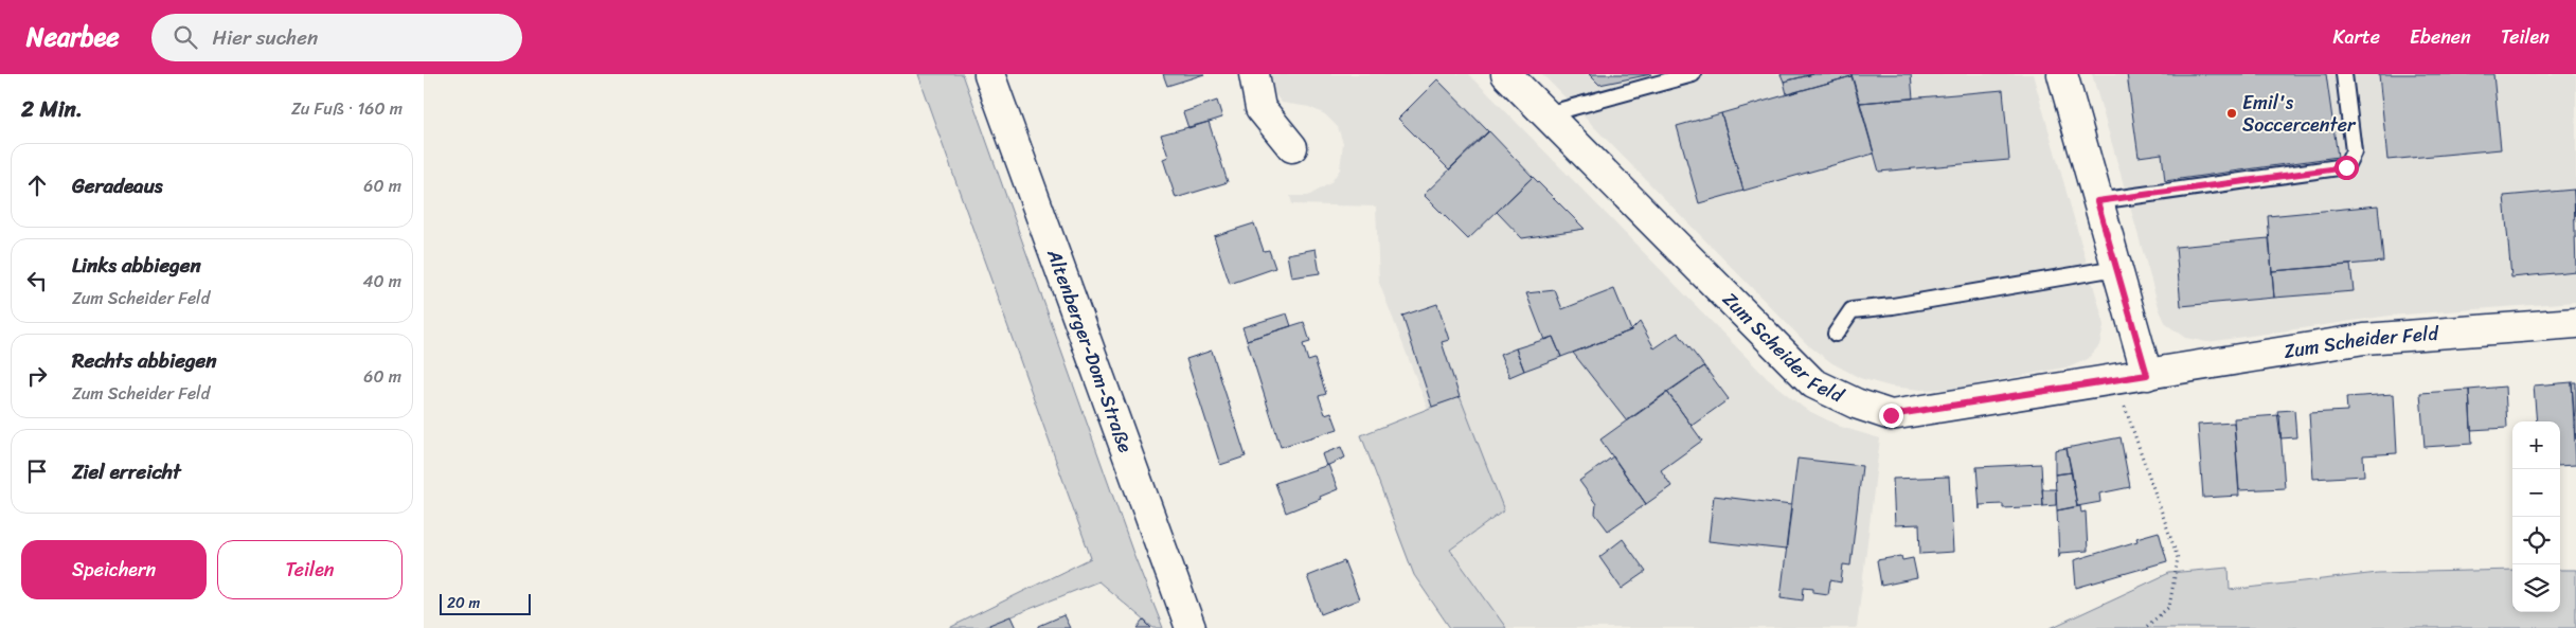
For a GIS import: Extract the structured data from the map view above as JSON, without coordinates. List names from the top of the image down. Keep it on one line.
{"streets":{"street":["Zum Scheider Feld","Altenberger-Dom-Straße"]},"places":["Emil's Soccercenter"],"scale_bar":"20 m","page":{"header":"Nearbee","search":"Hier suchen","nav":["Karte","Ebenen","Teilen"],"heading":["2 Min.","Zu Fuß · 160 m"],"list":[["Geradeaus","60 m"],["Links abbiegen","Zum Scheider Feld","40 m"],["Rechts abbiegen","Zum Scheider Feld","60 m"],"Ziel erreicht"],"map_buttons":["+","−"],"buttons":["Speichern","Teilen"],"scale":"20 m"}}
